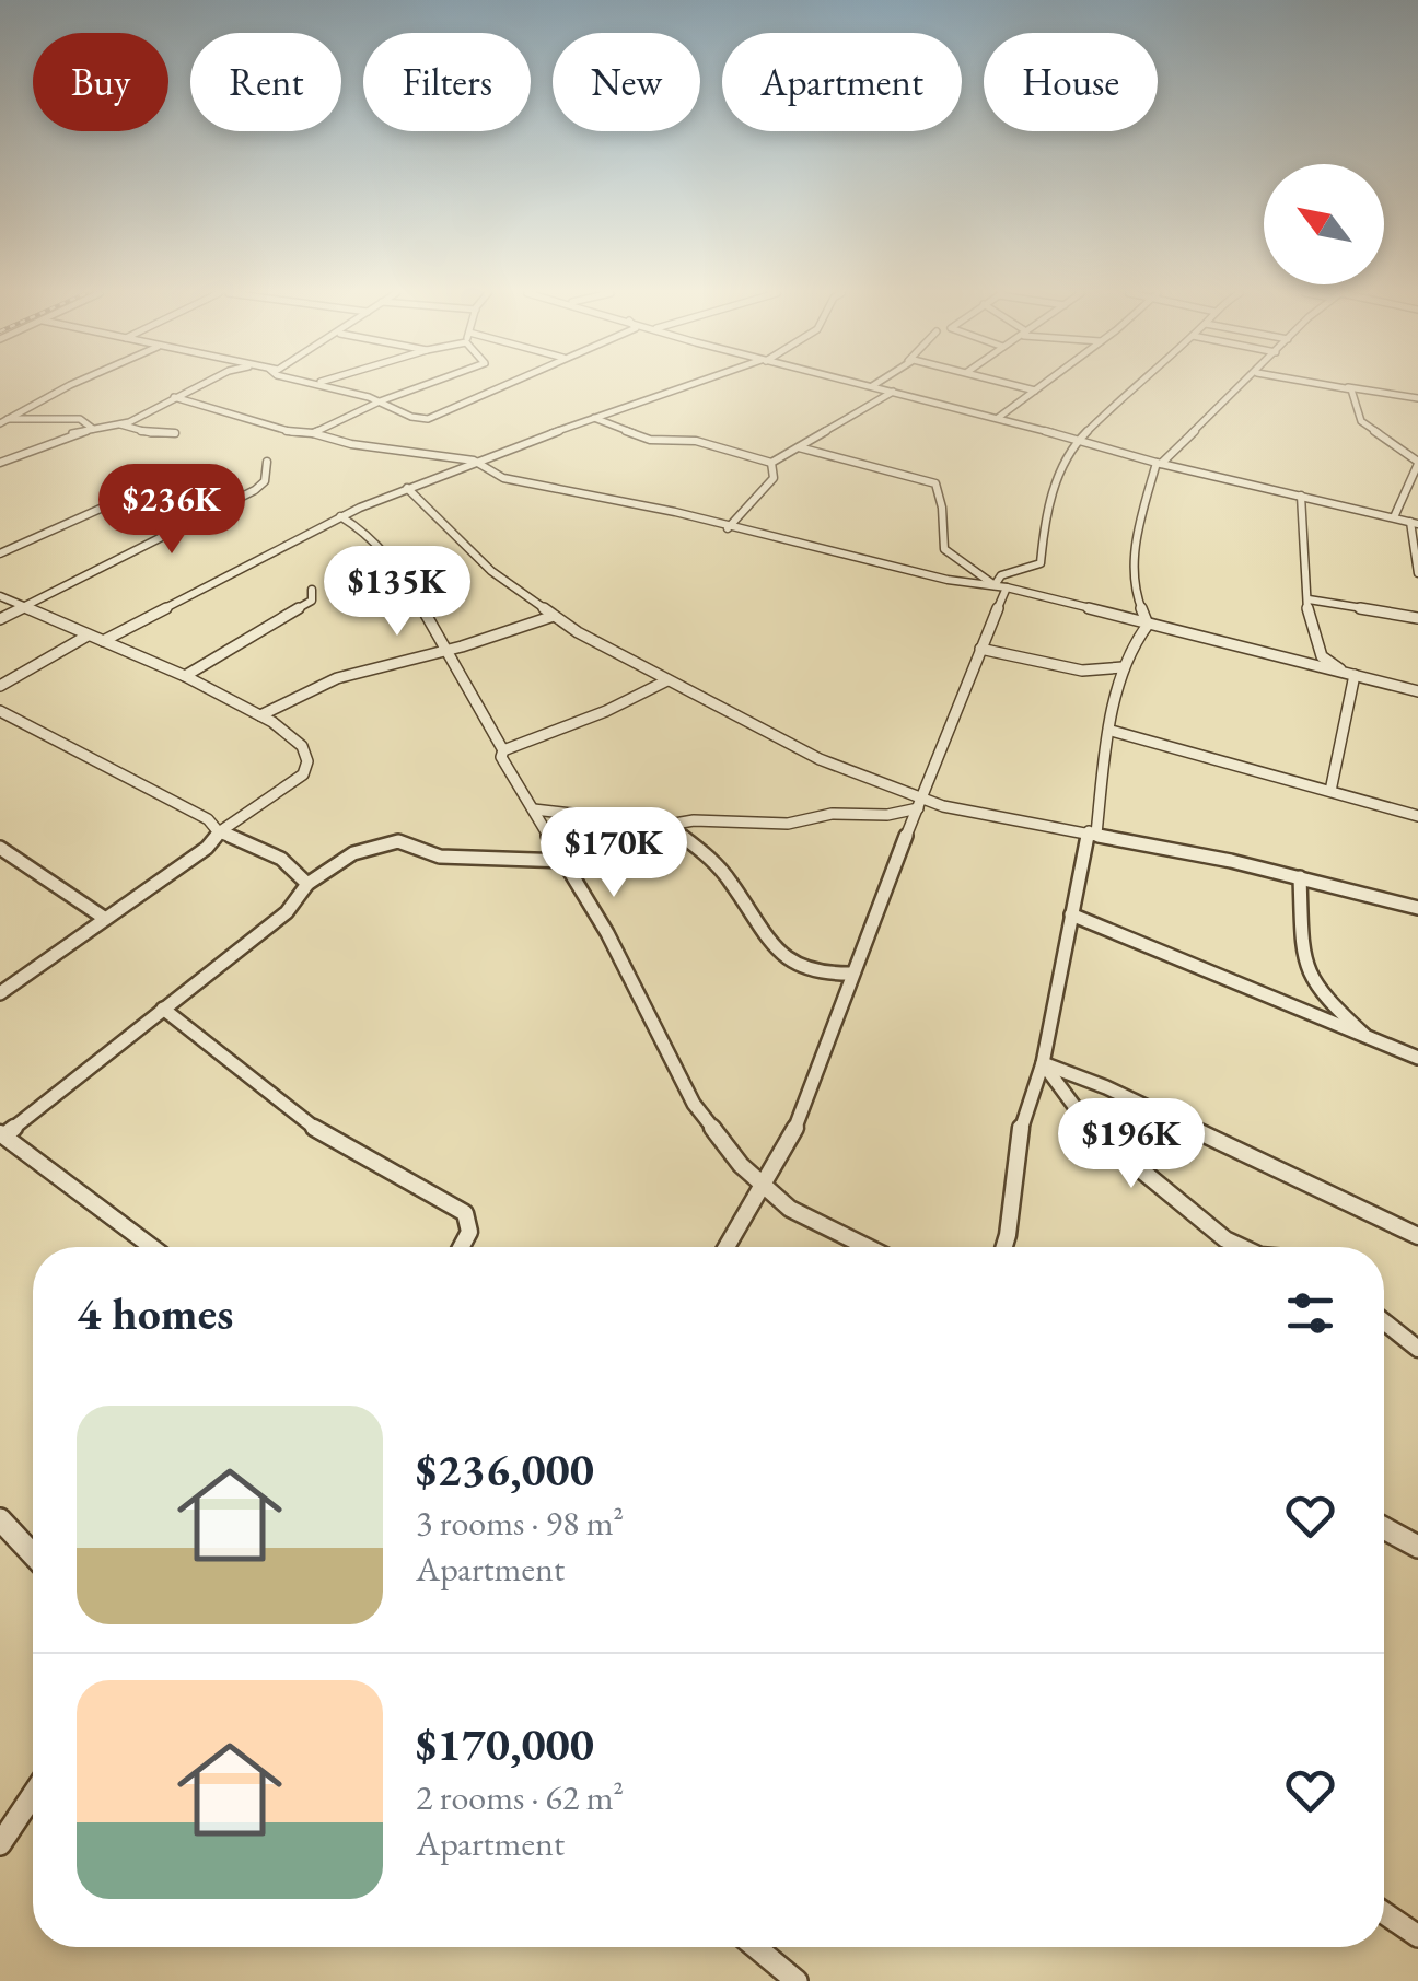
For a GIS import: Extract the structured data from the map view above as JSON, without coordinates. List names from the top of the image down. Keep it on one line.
{"north":"top left","page":{"chip":["Buy","Rent","Filters","New","Apartment","House"],"price":["$236K","$135K","$170K","$196K"],"heading":"4 homes","list":[{"name":"$236,000","note":"3 rooms · 98 m² · Apartment"},{"name":"$170,000","note":"2 rooms · 62 m² · Apartment"}]}}
